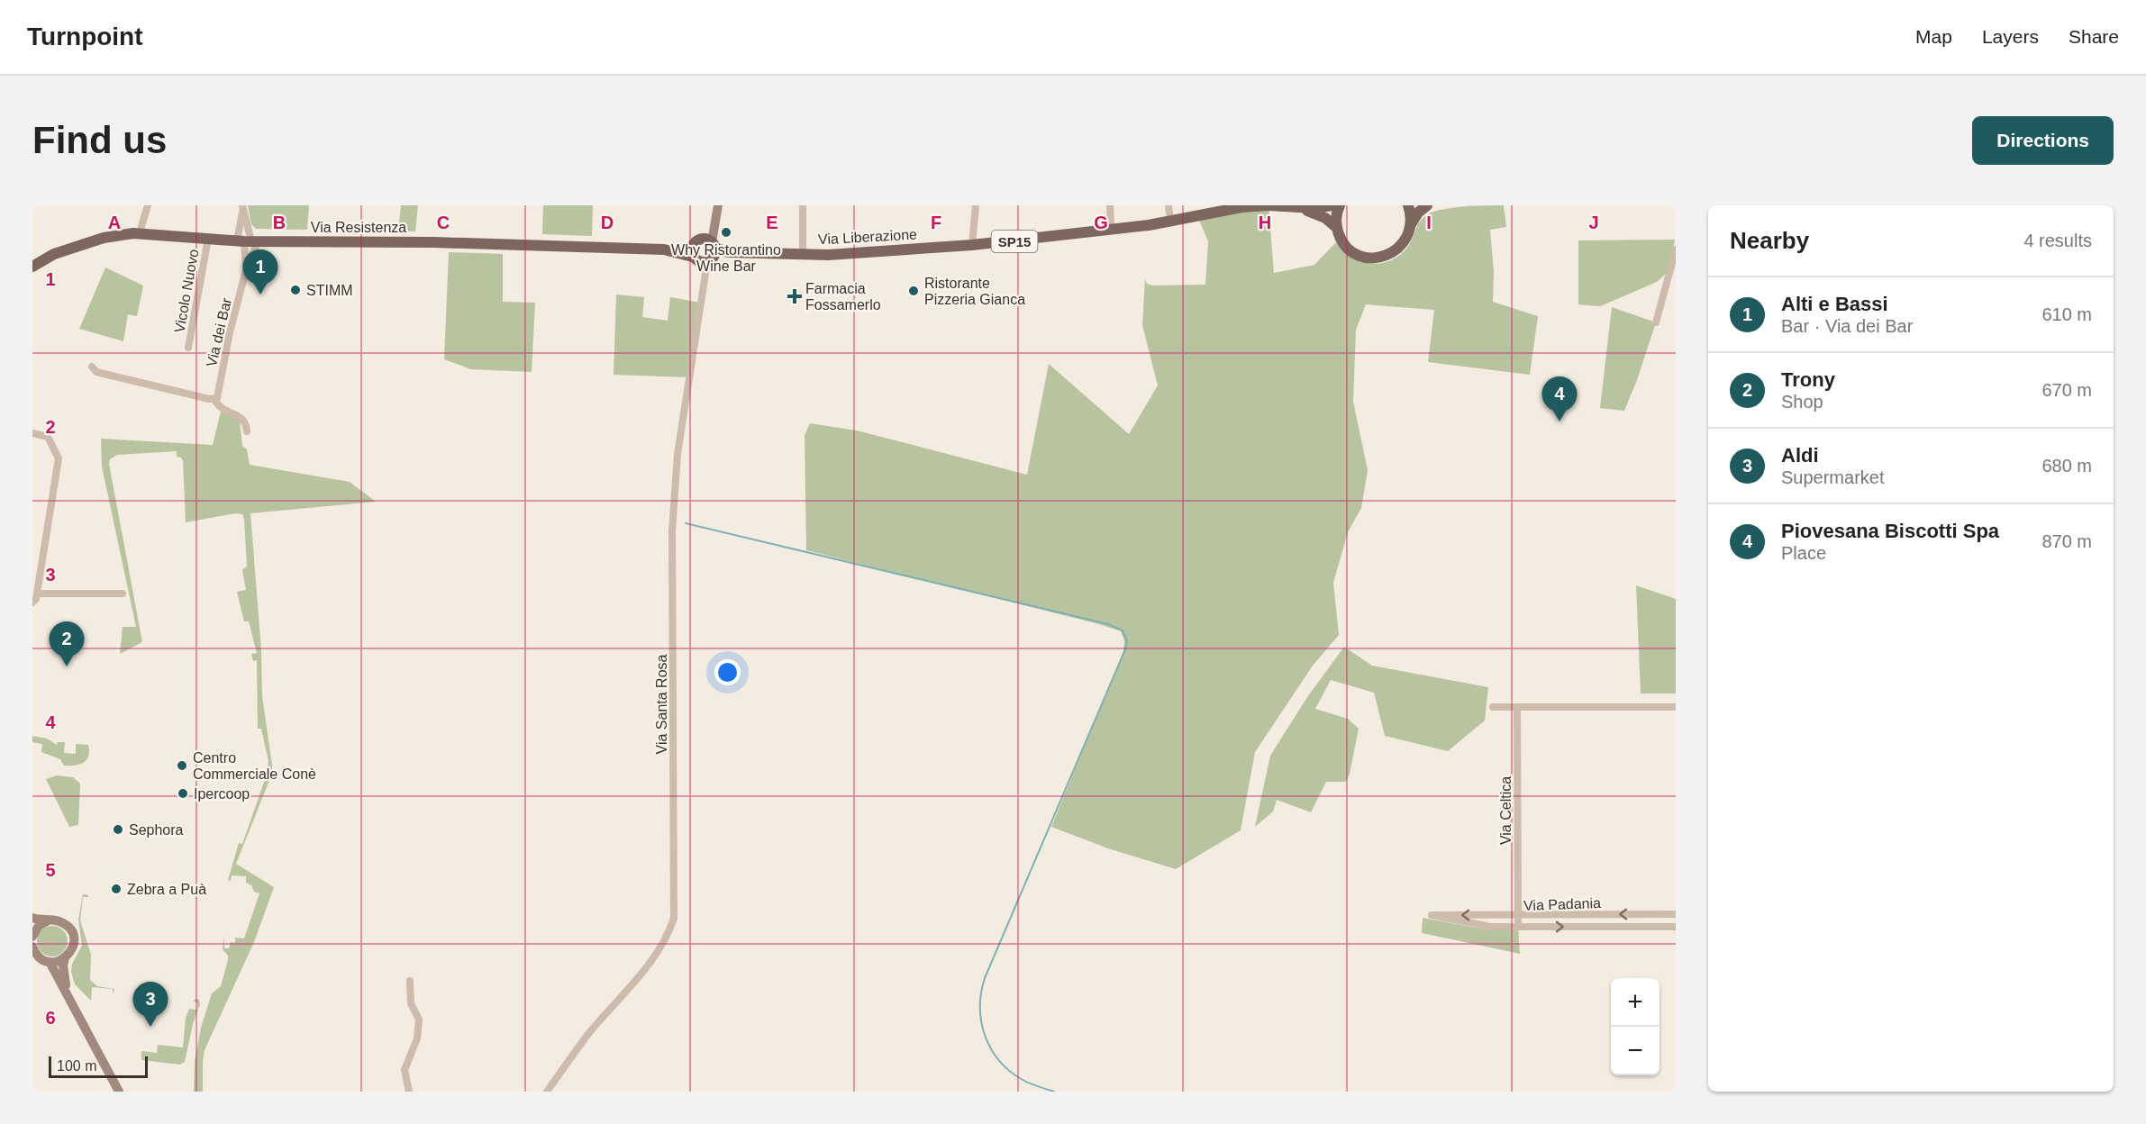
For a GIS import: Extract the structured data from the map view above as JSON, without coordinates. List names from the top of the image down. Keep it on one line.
{"streets":{"main road":["Via Resistenza","Via Liberazione","SP15"],"street":["Vicolo Nuovo","Via dei Bar","Via Santa Rosa","Via Celtica","Via Padania"]},"crossings":[["Via Resistenza","Via Liberazione"],["Via Resistenza","SP15"],["Via Resistenza","Vicolo Nuovo"],["Via Resistenza","Via dei Bar"],["Via Resistenza","Via Santa Rosa"],["Via Liberazione","SP15"],["Via Liberazione","Via Santa Rosa"],["Via Celtica","Via Padania"]],"places":{"other":["Why Ristorantino Wine Bar","STIMM","Ristorante Pizzeria Gianca","Centro Commerciale Conè","Ipercoop","Sephora","Zebra a Puà"],"health":["Farmacia Fossamerlo"]},"scale_bar":"100 m","page":{"header":"Turnpoint","nav":["Map","Layers","Share"],"buttons":"Directions","title":"Find us","heading":["Nearby","4 results"],"pins":["1","4","2","3"],"list":[{"mark":"1","name":"Alti e Bassi","note":"Bar · Via dei Bar","value":"610 m"},{"mark":"2","name":"Trony","note":"Shop","value":"670 m"},{"mark":"3","name":"Aldi","note":"Supermarket","value":"680 m"},{"mark":"4","name":"Piovesana Biscotti Spa","note":"Place","value":"870 m"}],"map_buttons":["+","−"],"scale":"100 m"},"grid":{"columns":["A","B","C","D","E","F","G","H","I","J"],"rows":["1","2","3","4","5","6"]}}
